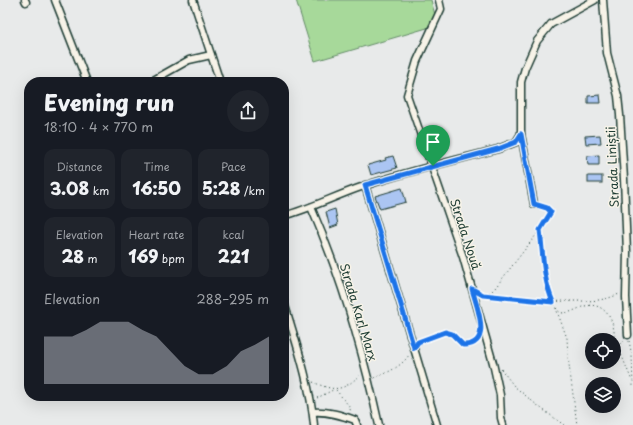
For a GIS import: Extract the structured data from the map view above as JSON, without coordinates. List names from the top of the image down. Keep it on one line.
{"streets":{"street":["Strada Liniștii","Strada Nouă","Strada Karl Marx"]},"page":{"heading":["Evening run","18:10 · 4 × 770 m"],"stats":[["Distance","3.08 km"],["Time","16:50"],["Pace","5:28 /km"],["Elevation","28 m"],["Heart rate","169 bpm"],["kcal","221"]],"chart":["Elevation","288–295 m"]}}
